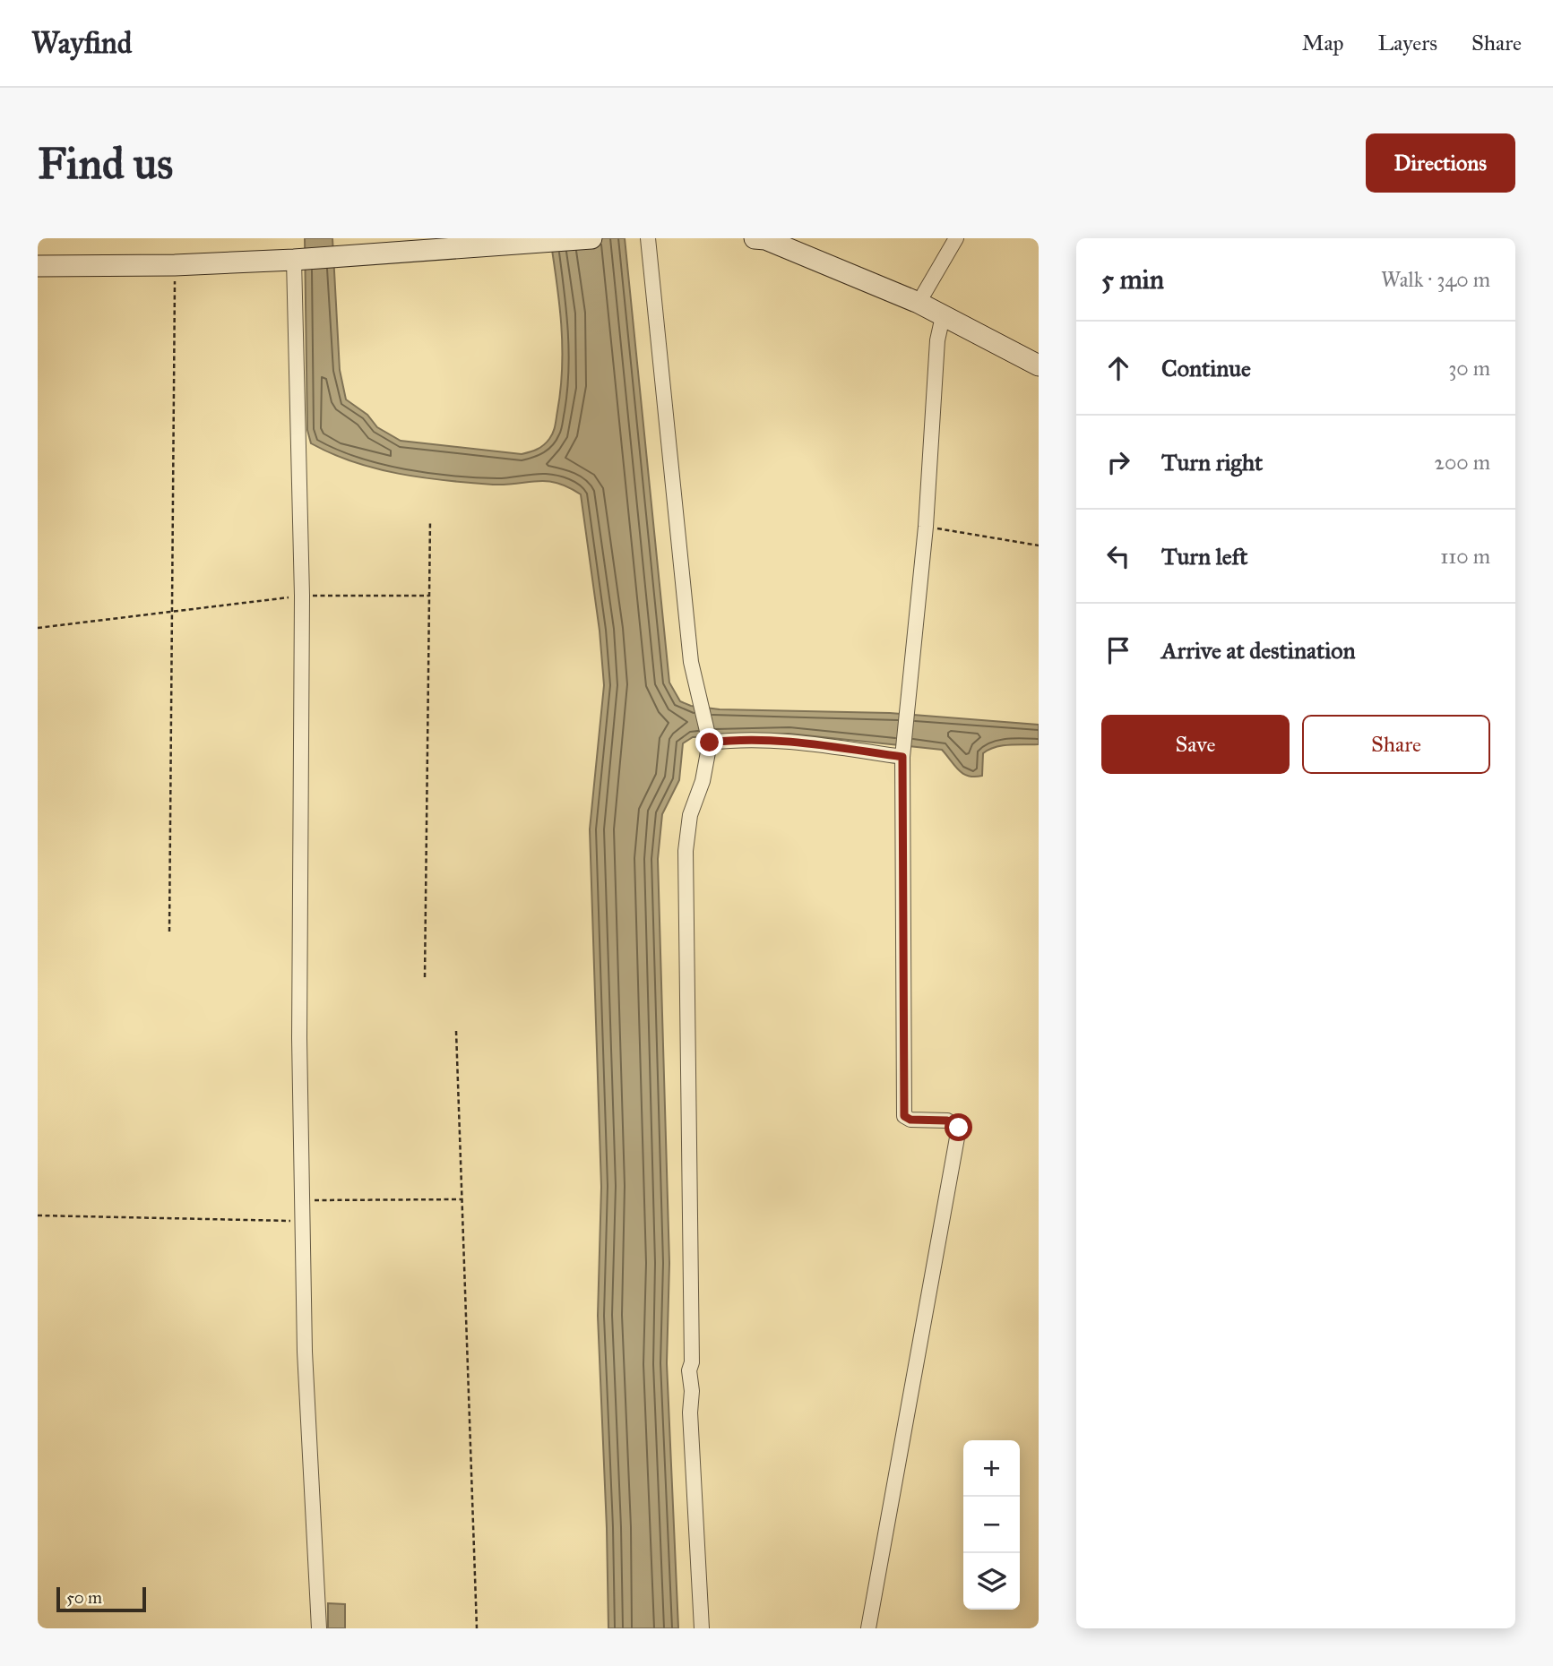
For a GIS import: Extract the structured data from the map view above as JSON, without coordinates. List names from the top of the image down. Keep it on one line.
{"scale_bar":"50 m","page":{"header":"Wayfind","nav":["Map","Layers","Share"],"buttons":["Directions",["Save","Share"]],"title":"Find us","heading":["5 min","Walk · 340 m"],"list":[["Continue","30 m"],["Turn right","200 m"],["Turn left","110 m"],"Arrive at destination"],"map_buttons":["+","−"],"scale":"50 m"}}
